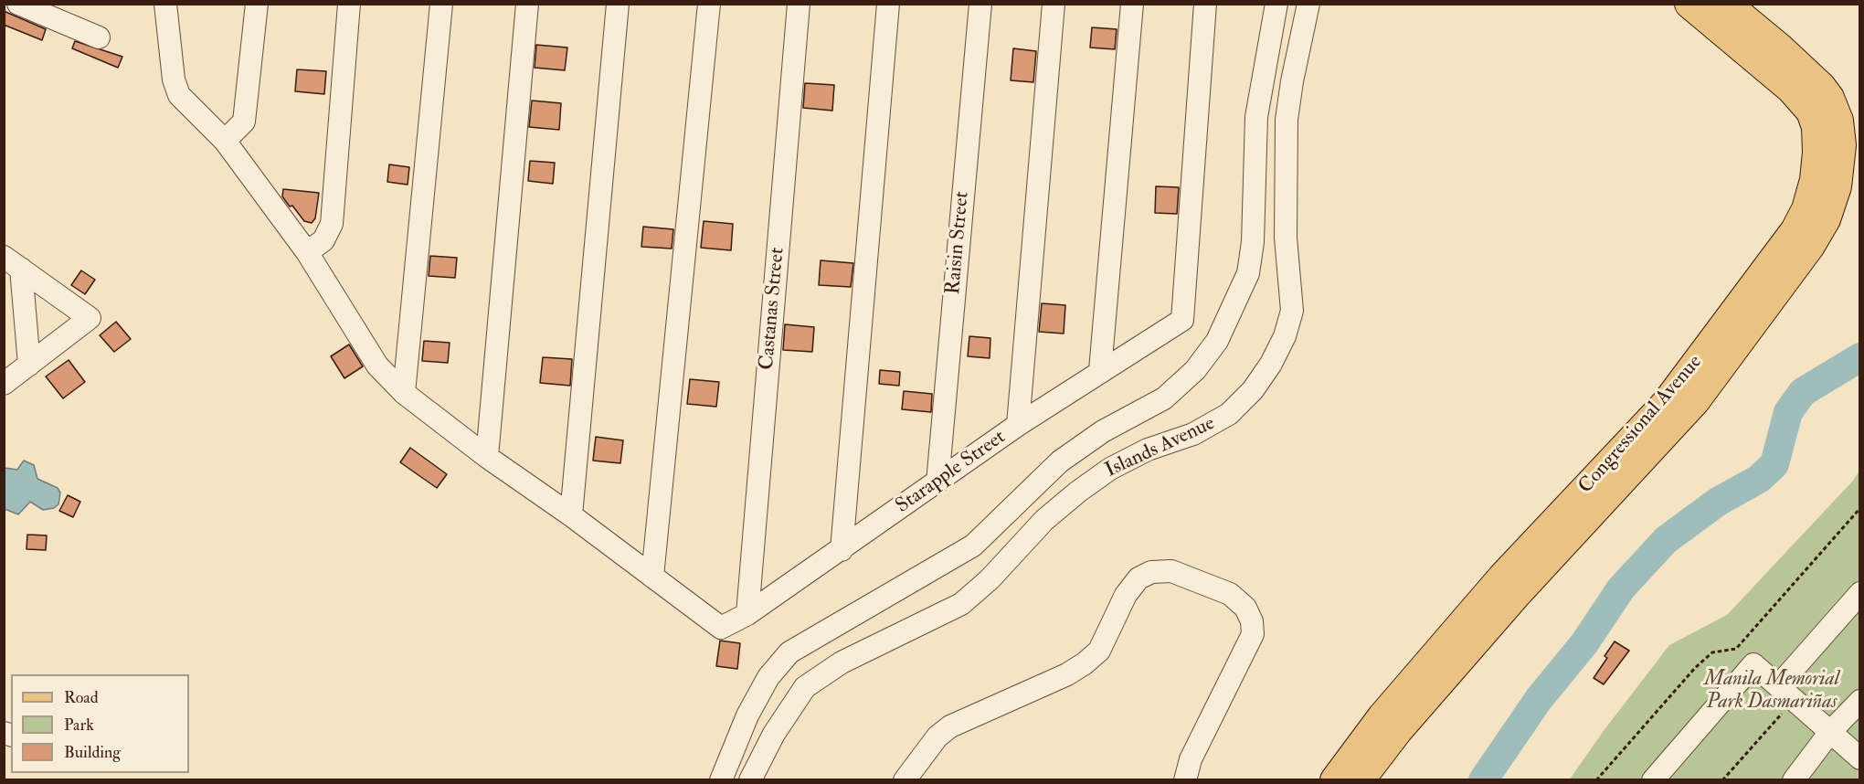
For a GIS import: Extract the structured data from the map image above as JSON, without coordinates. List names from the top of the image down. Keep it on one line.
{"streets":{"main road":["Congressional Avenue"],"street":["Raisin Street","Castanas Street","Islands Avenue","Starapple Street"]},"crossings":[["Raisin Street","Starapple Street"],["Castanas Street","Starapple Street"]],"parks":["Manila Memorial Park Dasmariñas"],"legend":["Road","Park","Building"]}
